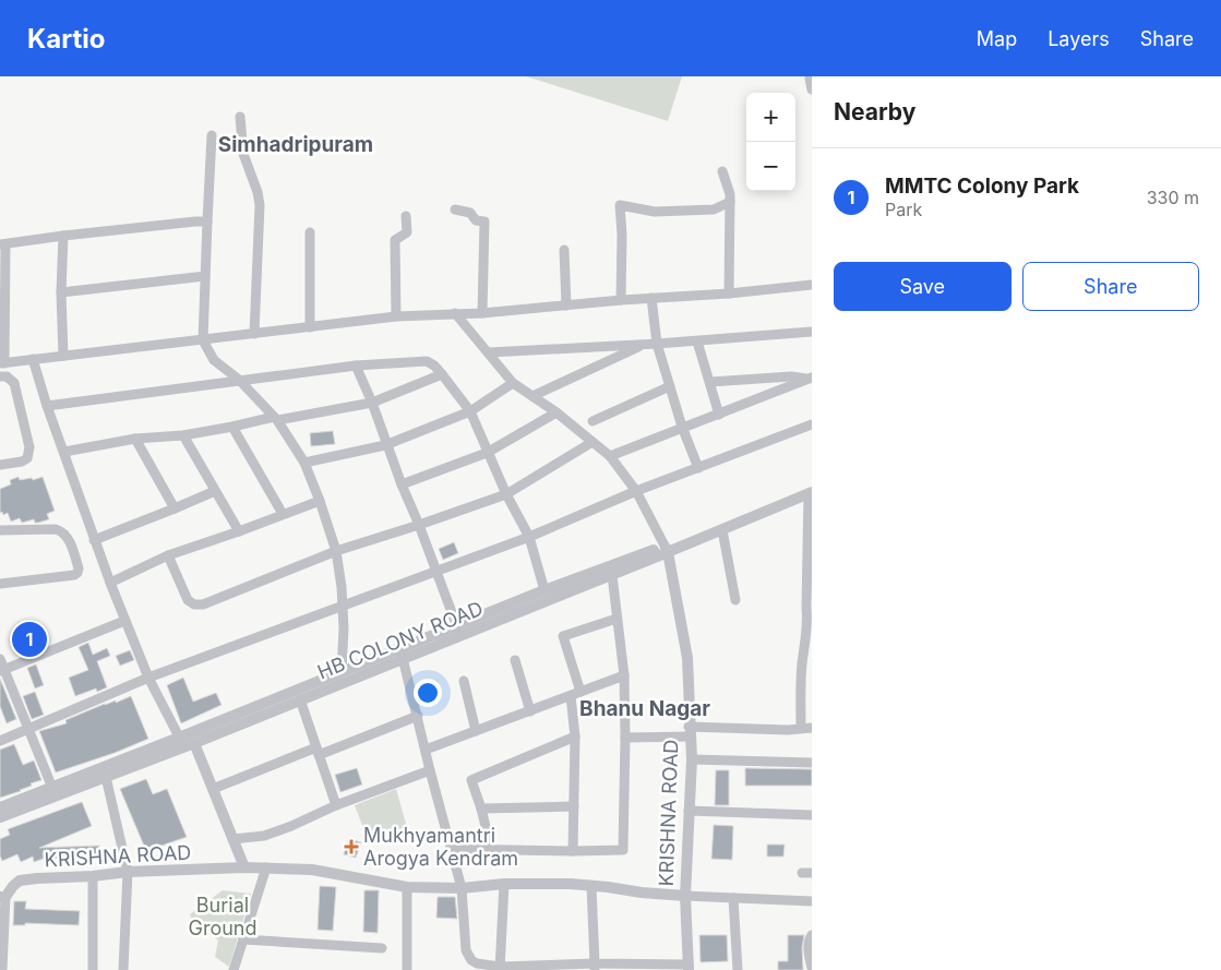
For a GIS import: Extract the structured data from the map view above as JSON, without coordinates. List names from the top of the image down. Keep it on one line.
{"streets":{"street":["HB COLONY ROAD","KRISHNA ROAD"]},"crossings":[["HB COLONY ROAD","KRISHNA ROAD"]],"districts":["Simhadripuram","Bhanu Nagar"],"parks":["Burial Ground"],"places":{"health":["Mukhyamantri Arogya Kendram"]},"page":{"header":"Kartio","nav":["Map","Layers","Share"],"heading":"Nearby","map_buttons":["+","−"],"list":[{"mark":"1","name":"MMTC Colony Park","note":"Park","value":"330 m"}],"buttons":["Save","Share"],"pins":"1"}}
